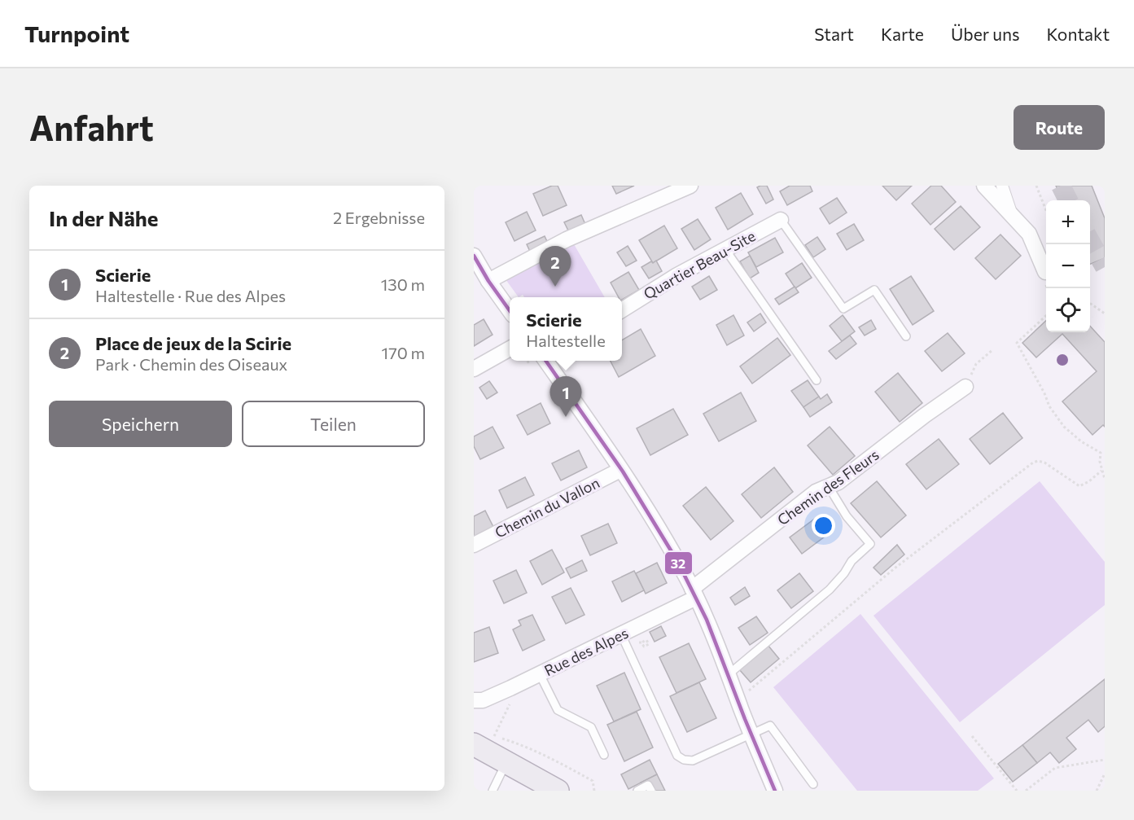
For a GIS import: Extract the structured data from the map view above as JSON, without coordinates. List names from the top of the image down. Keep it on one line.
{"streets":{"street":["Quartier Beau-Site","Chemin des Fleurs","Chemin du Vallon","Rue des Alpes"]},"crossings":[["Chemin des Fleurs","Rue des Alpes"]],"lines":["transit line 32"],"page":{"header":"Turnpoint","nav":["Start","Karte","Über uns","Kontakt"],"buttons":["Route",["Speichern","Teilen"]],"title":"Anfahrt","heading":["In der Nähe","2 Ergebnisse"],"map_buttons":["+","−"],"pins":["2","1"],"list":[{"mark":"1","name":"Scierie","note":"Haltestelle · Rue des Alpes","value":"130 m"},{"mark":"2","name":"Place de jeux de la Scirie","note":"Park · Chemin des Oiseaux","value":"170 m"}],"popup":["Scierie","Haltestelle"]}}
